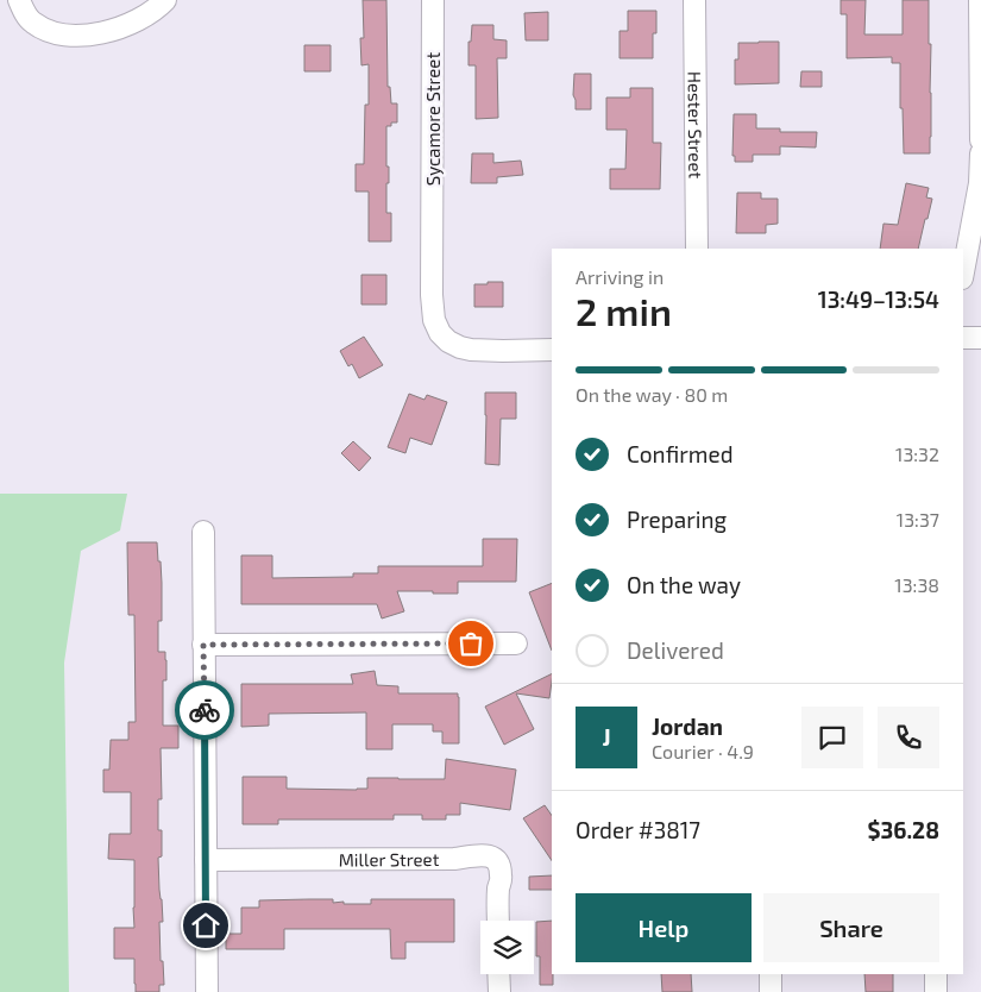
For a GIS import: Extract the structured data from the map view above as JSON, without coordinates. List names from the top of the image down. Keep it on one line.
{"streets":{"street":["Sycamore Street","Hester Street","Miller Street"]},"page":{"heading":["2 min","Arriving in","13:49–13:54"],"panel":["Jordan","Courier · 4.9","Order #3817","$36.28"],"bar":"On the way · 80 m","list":[["Confirmed","13:32"],["Preparing","13:37"],["On the way","13:38"],"Delivered"],"round":"J","buttons":["Help","Share"]}}
